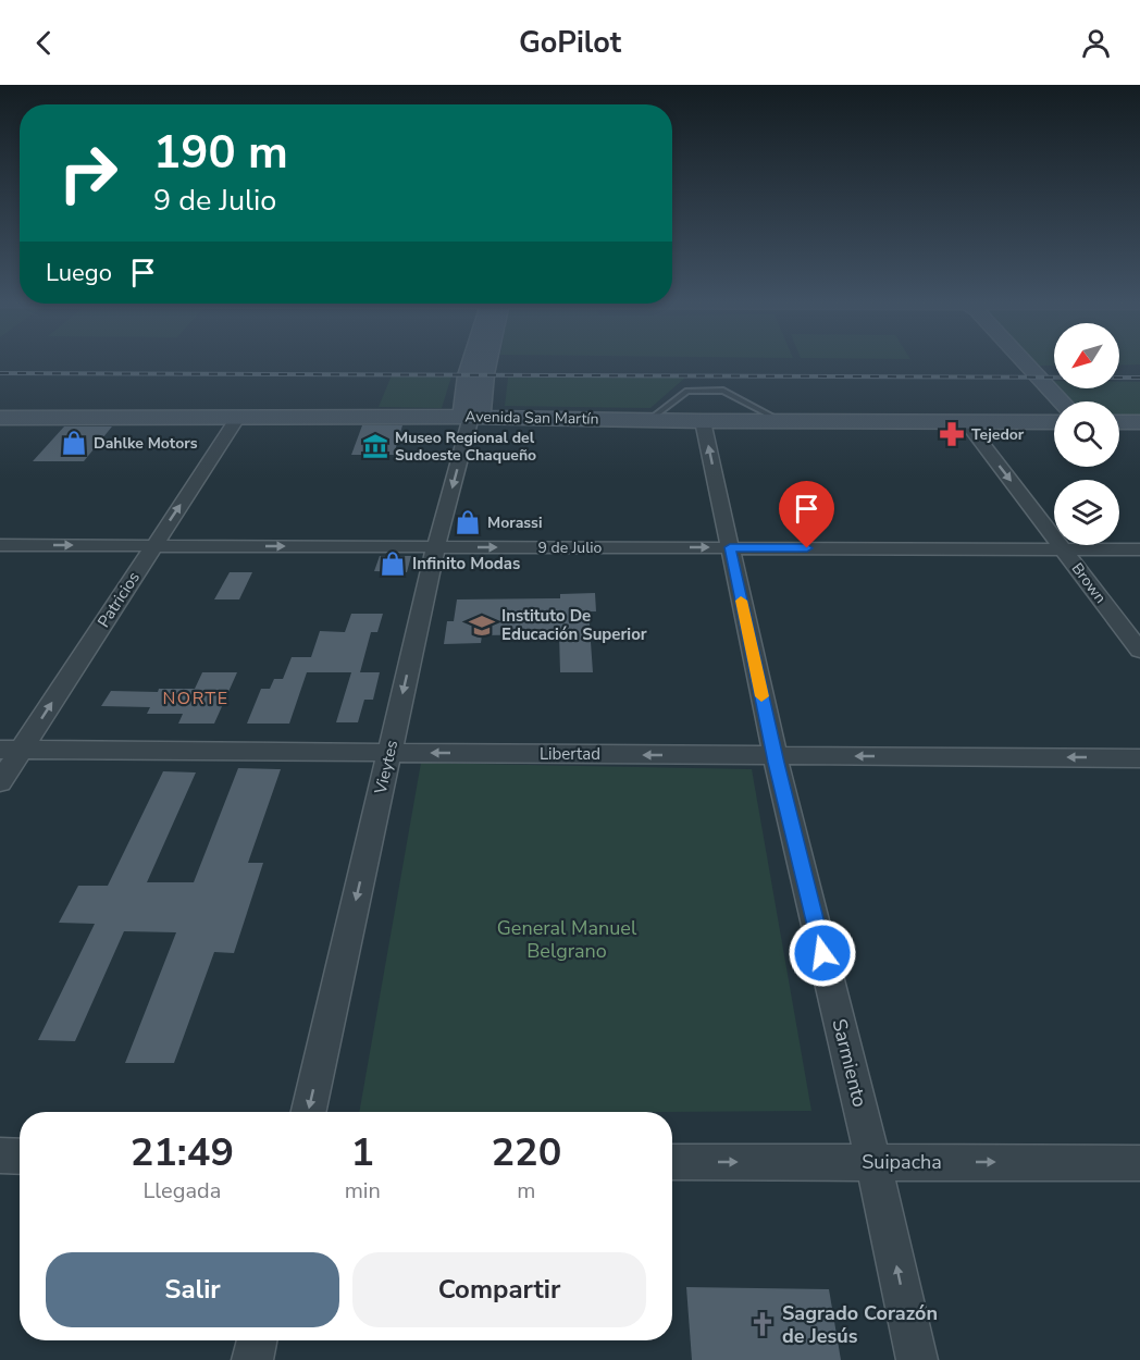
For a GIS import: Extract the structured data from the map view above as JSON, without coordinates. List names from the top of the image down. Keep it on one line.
{"streets":{"main road":["Avenida San Martín"],"street":["9 de Julio","Brown","Patricios","Libertad","Vieytes","Sarmiento","Suipacha"]},"crossings":[["Avenida San Martín","Brown"],["Avenida San Martín","Patricios"],["Avenida San Martín","Vieytes"],["Avenida San Martín","Sarmiento"],["9 de Julio","Brown"],["9 de Julio","Patricios"],["9 de Julio","Vieytes"],["9 de Julio","Sarmiento"],["Patricios","Libertad"],["Libertad","Vieytes"],["Libertad","Sarmiento"],["Sarmiento","Suipacha"]],"one_way":["9 de Julio","Brown","Patricios","Libertad","Vieytes","Suipacha"],"districts":["NORTE"],"parks":["General Manuel Belgrano"],"places":{"pharmacy":["Tejedor"],"shop":["Dahlke Motors","Morassi","Infinito Modas"],"museum":["Museo Regional del Sudoeste Chaqueño"],"school or university":["Instituto De Educación Superior"],"church":["Sagrado Corazón de Jesús"]},"north":"bottom left","page":{"header":"GoPilot","turn":["190 m","9 de Julio"],"then":"Luego","eta":["21:49","Llegada","1","min","220","m"],"buttons":["Salir","Compartir"]}}
